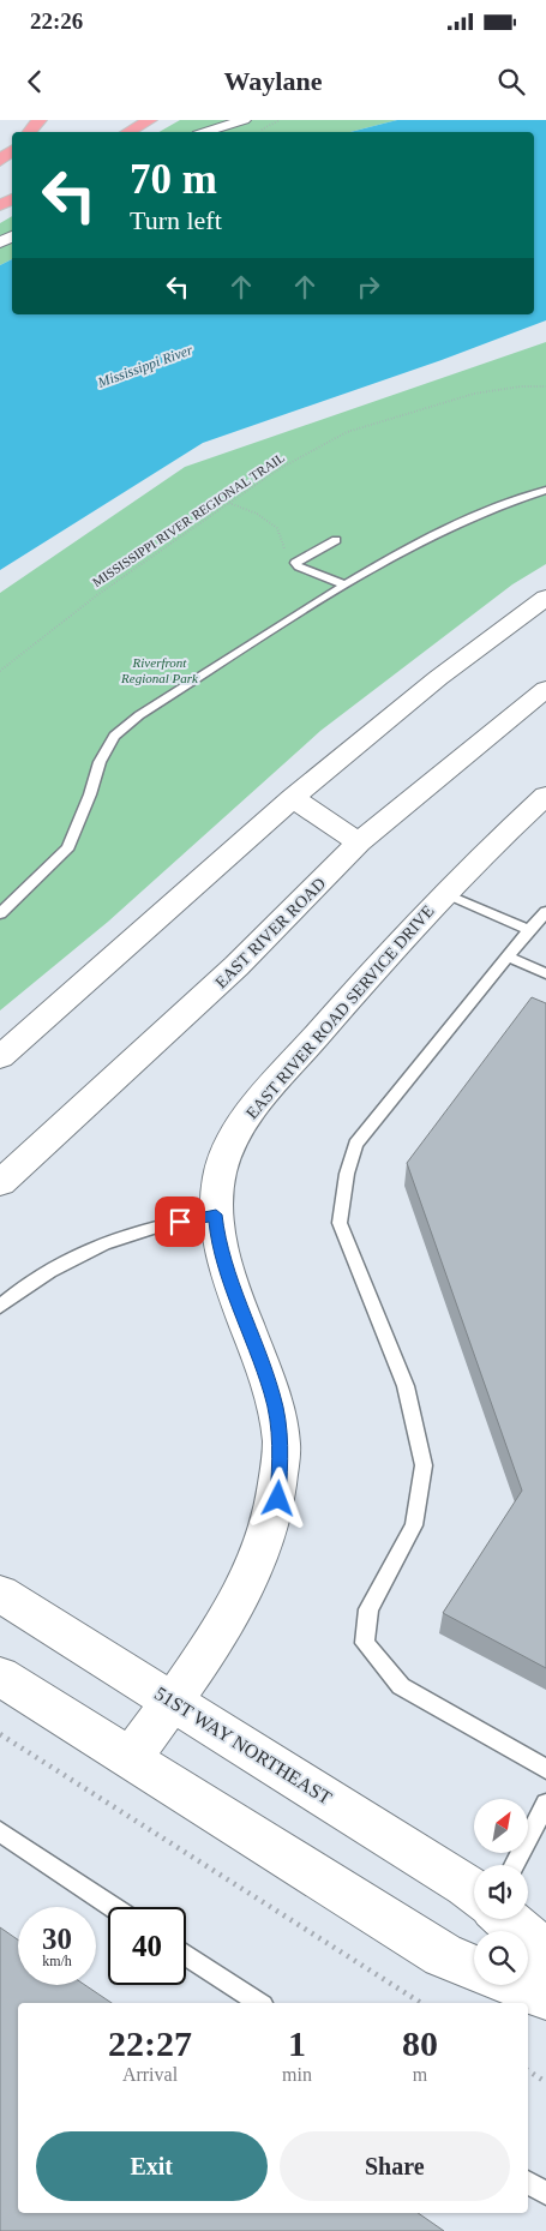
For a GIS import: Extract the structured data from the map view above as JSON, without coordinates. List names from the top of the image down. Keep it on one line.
{"streets":{"street":["EAST RIVER ROAD","EAST RIVER ROAD SERVICE DRIVE","51ST WAY NORTHEAST"],"path":["MISSISSIPPI RIVER REGIONAL TRAIL"]},"crossings":[["EAST RIVER ROAD SERVICE DRIVE","51ST WAY NORTHEAST"]],"water":["Mississippi River"],"parks":["Riverfront Regional Park"],"north":"top right","page":{"status":"22:26","header":"Waylane","turn":["70 m","Turn left"],"speed":"30 km/h","limit":"40","eta":["22:27","Arrival","1","min","80","m"],"buttons":["Exit","Share"]}}
